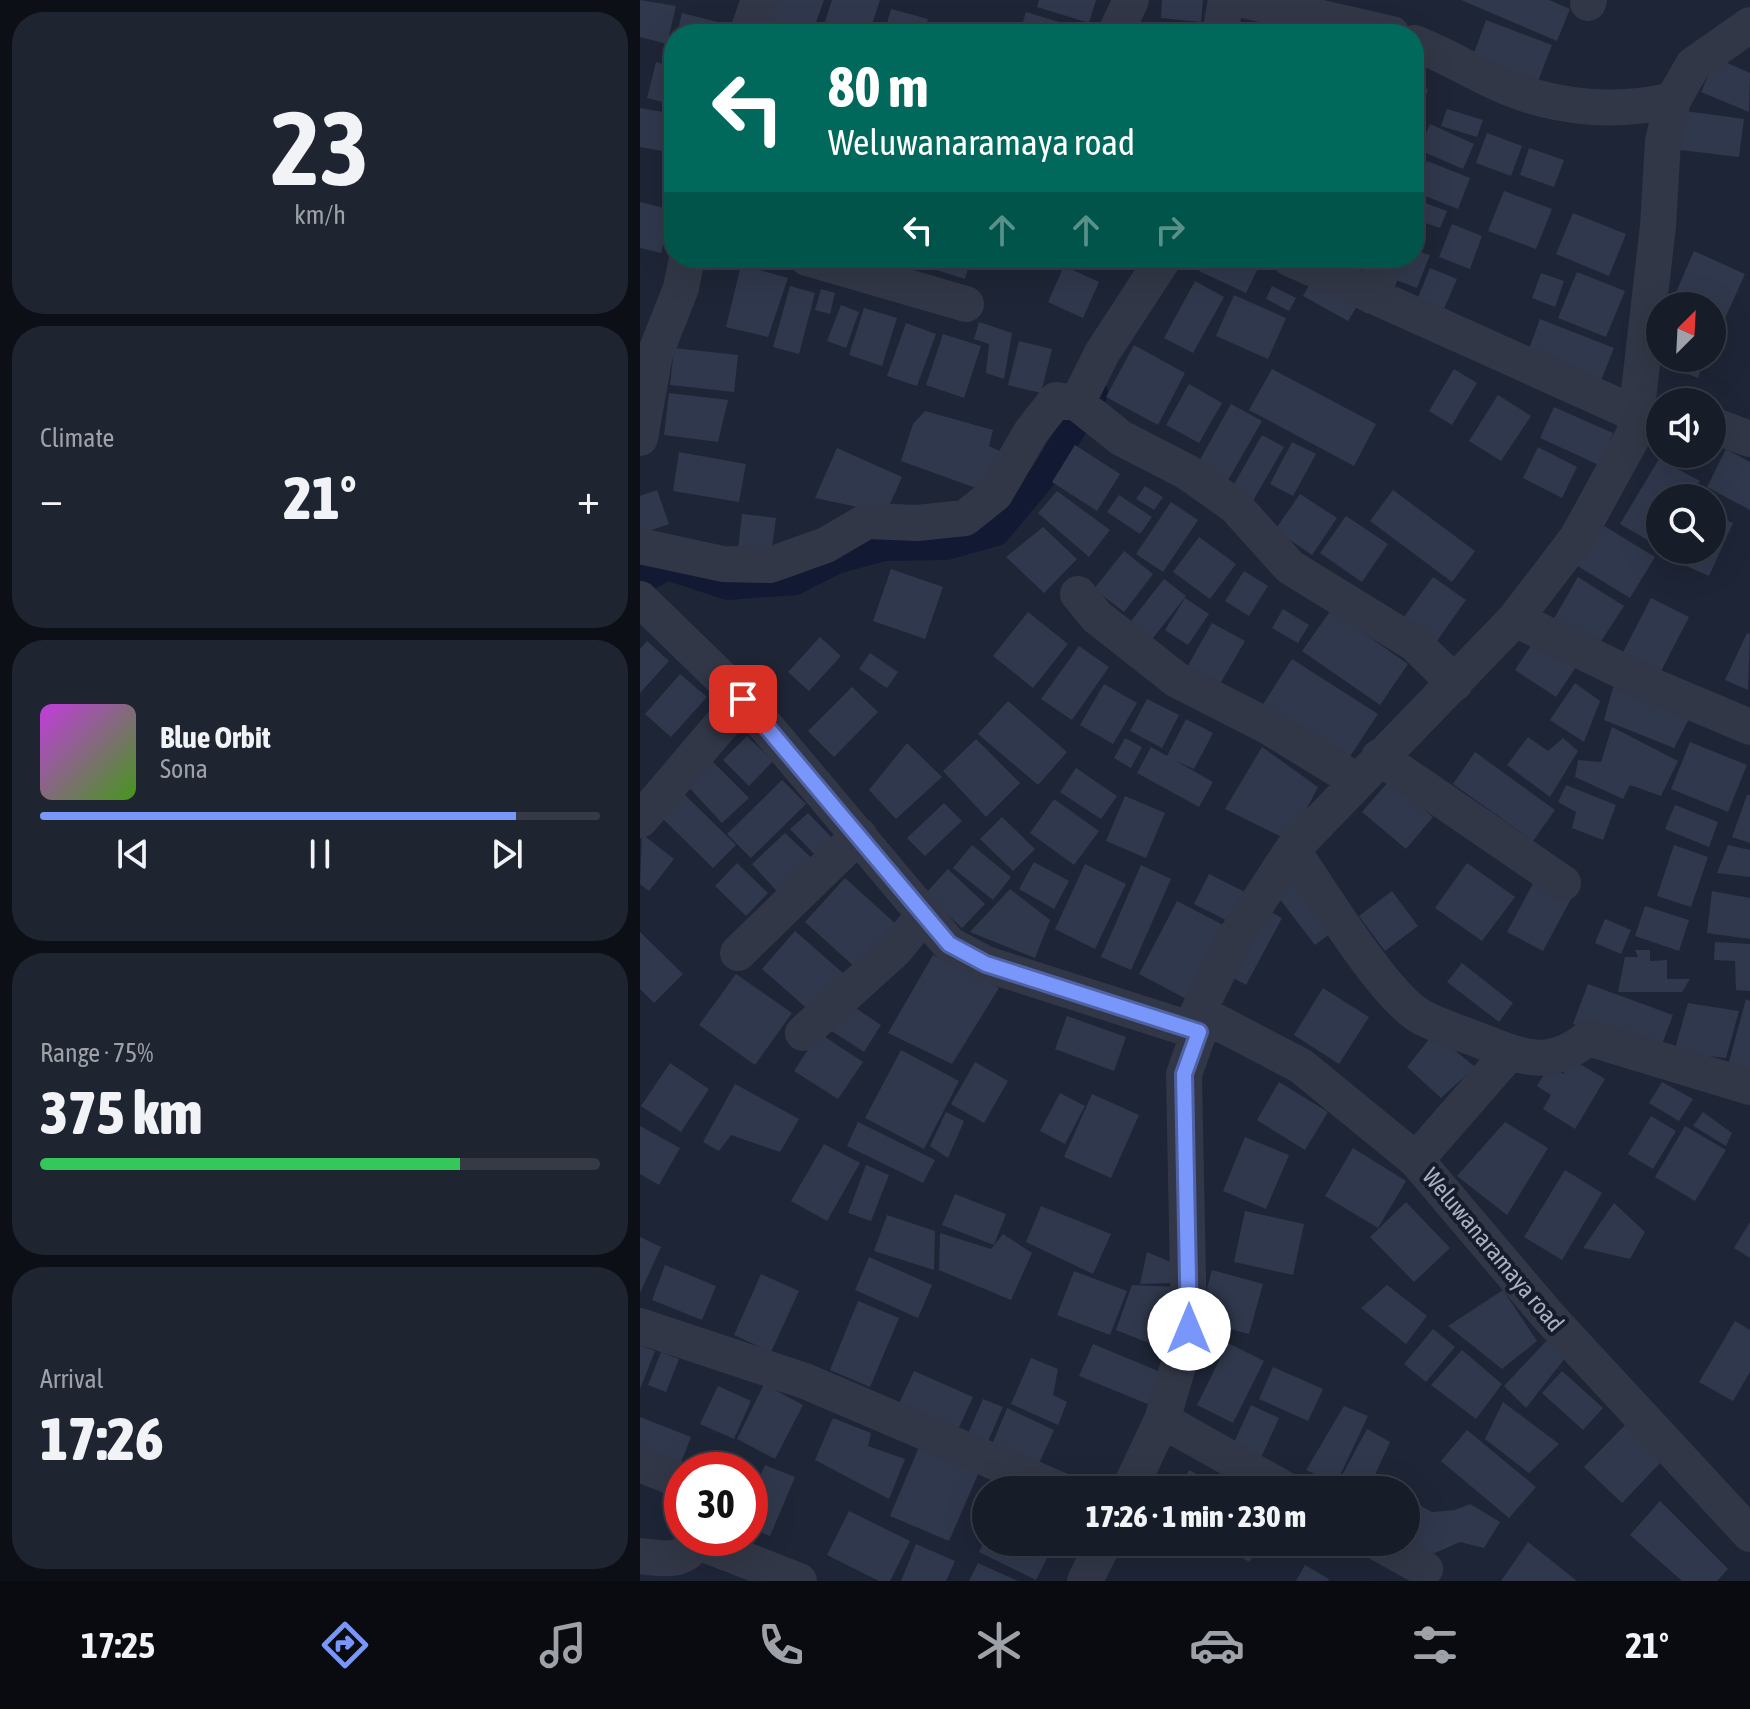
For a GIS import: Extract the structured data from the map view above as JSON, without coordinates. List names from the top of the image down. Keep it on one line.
{"streets":{"street":["Weluwanaramaya road"]},"north":"top right","page":{"tile":[["23","km/h"],"Climate",["Range · 75%","375 km"],["Arrival","17:26"]],"turn":["80 m","Weluwanaramaya road"],"heat":["−","21°","+"],"song":["Blue Orbit","Sona"],"limit":"30","trip":"17:26 · 1 min · 230 m","tabs":["17:25","21°"]}}
